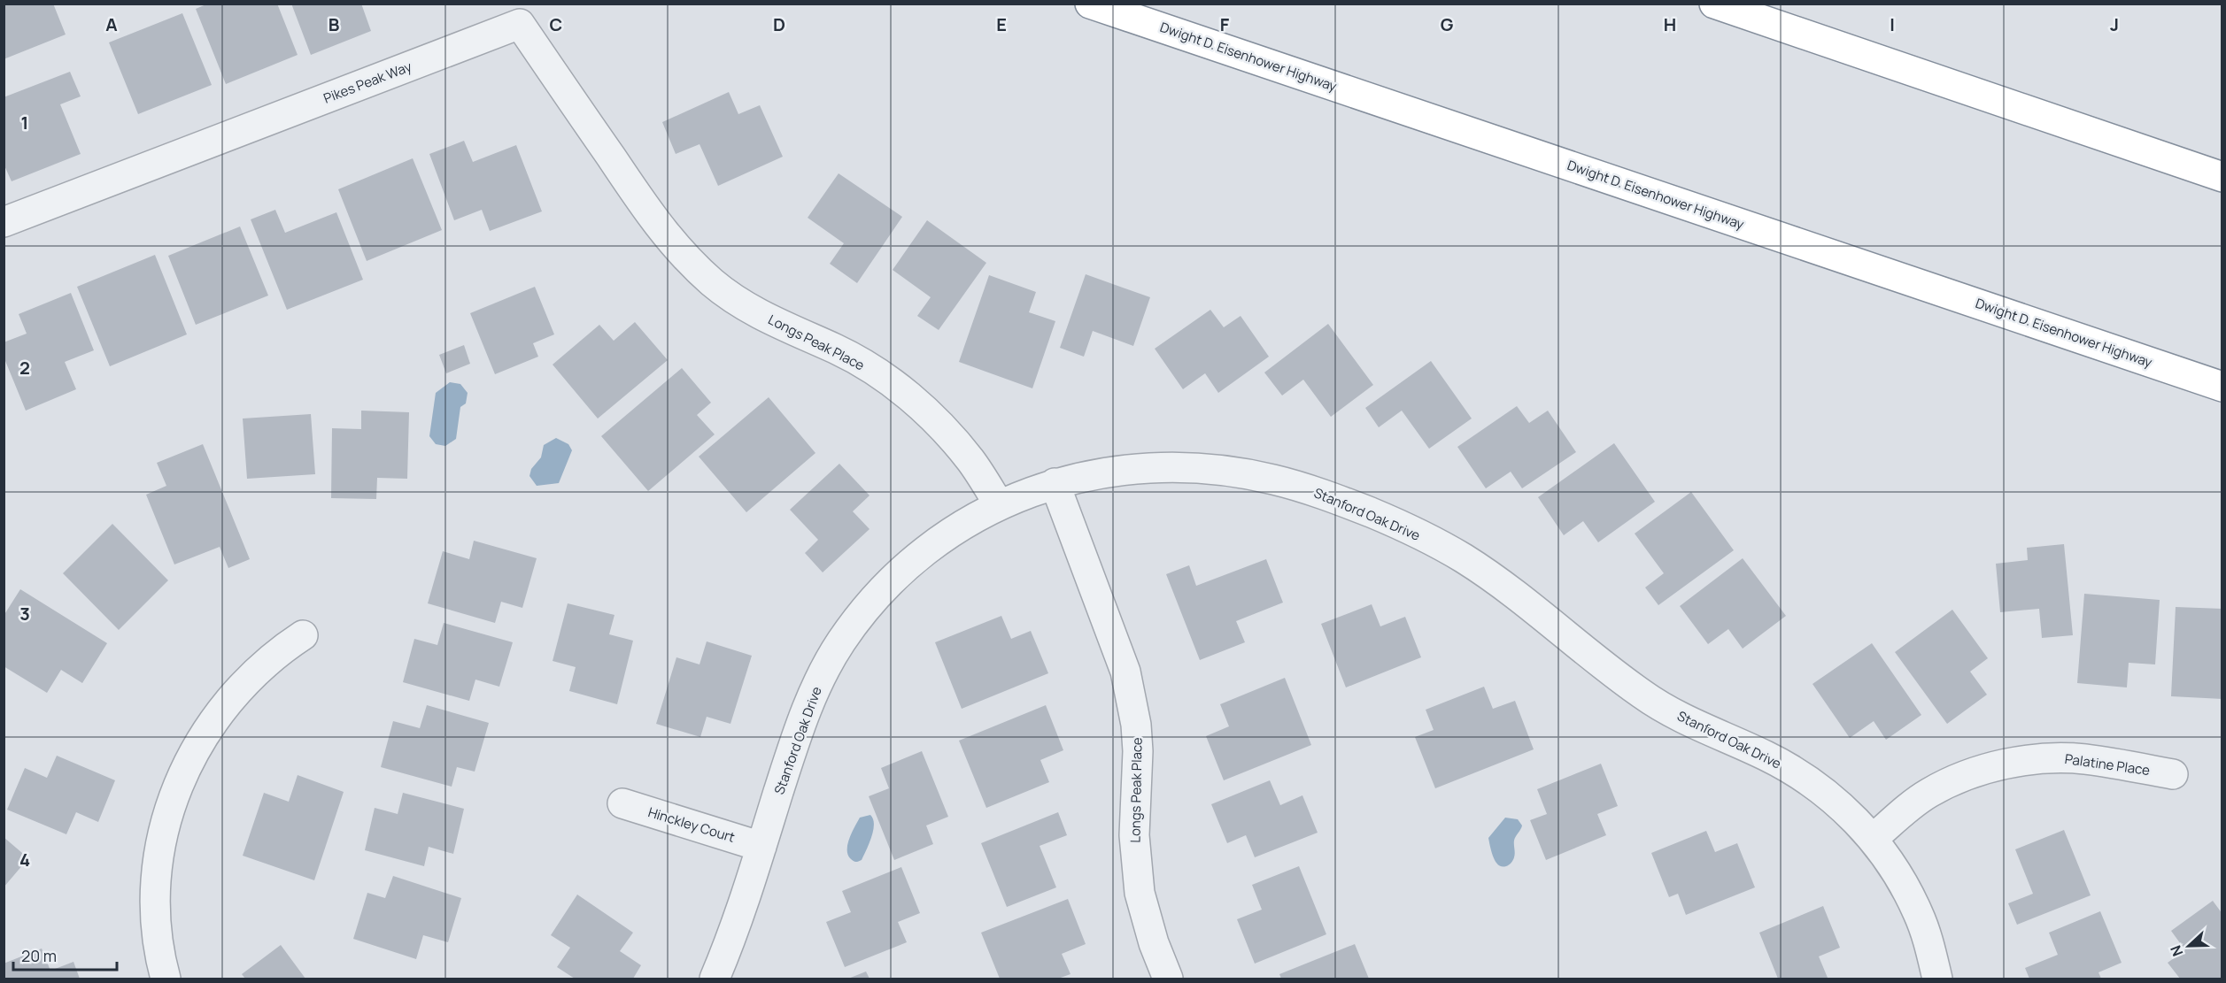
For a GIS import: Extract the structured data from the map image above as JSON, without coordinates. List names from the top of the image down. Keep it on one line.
{"streets":{"highway":["Dwight D. Eisenhower Highway"],"street":["Pikes Peak Way","Longs Peak Place","Stanford Oak Drive","Palatine Place","Hinckley Court"]},"crossings":[["Pikes Peak Way","Longs Peak Place"],["Longs Peak Place","Stanford Oak Drive"],["Stanford Oak Drive","Palatine Place"],["Stanford Oak Drive","Hinckley Court"]],"scale_bar":"20 m","north":"left","grid":{"columns":["A","B","C","D","E","F","G","H","I","J"],"rows":["1","2","3","4"]}}
